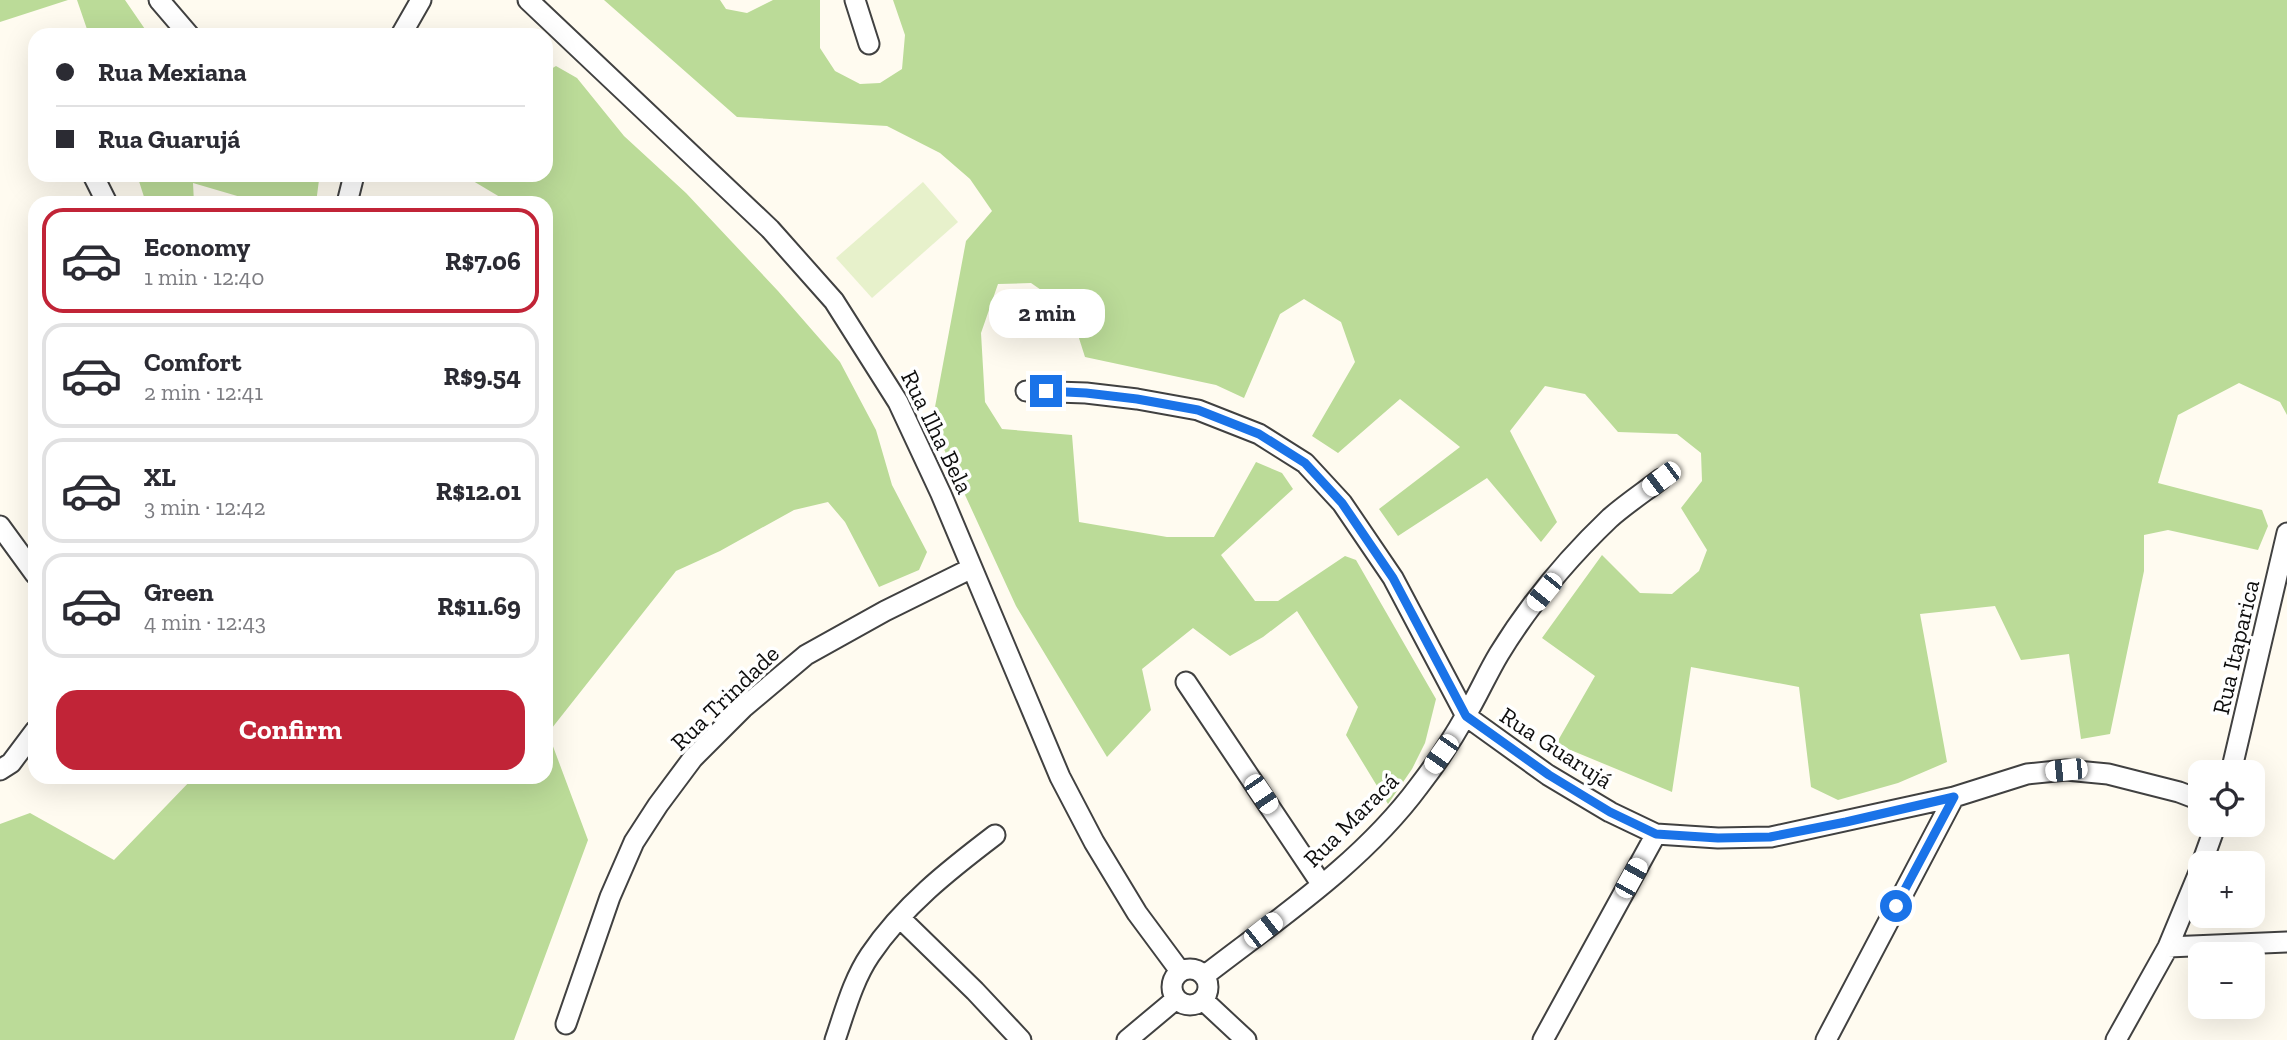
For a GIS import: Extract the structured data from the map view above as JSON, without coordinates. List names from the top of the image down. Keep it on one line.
{"streets":{"street":["Rua Ilha Bela","Rua Itaparica","Rua Trindade","Rua Guarujá","Rua Maracá"]},"crossings":[["Rua Ilha Bela","Rua Trindade"],["Rua Ilha Bela","Rua Maracá"],["Rua Guarujá","Rua Maracá"]],"page":{"banner":["Rua Mexiana","Rua Guarujá"],"list":[{"name":"Economy","note":"1 min · 12:40","value":"R$7.06"},{"name":"Comfort","note":"2 min · 12:41","value":"R$9.54"},{"name":"XL","note":"3 min · 12:42","value":"R$12.01"},{"name":"Green","note":"4 min · 12:43","value":"R$11.69"}],"bubble":"2 min","buttons":"Confirm","map_buttons":["+","−"]}}
